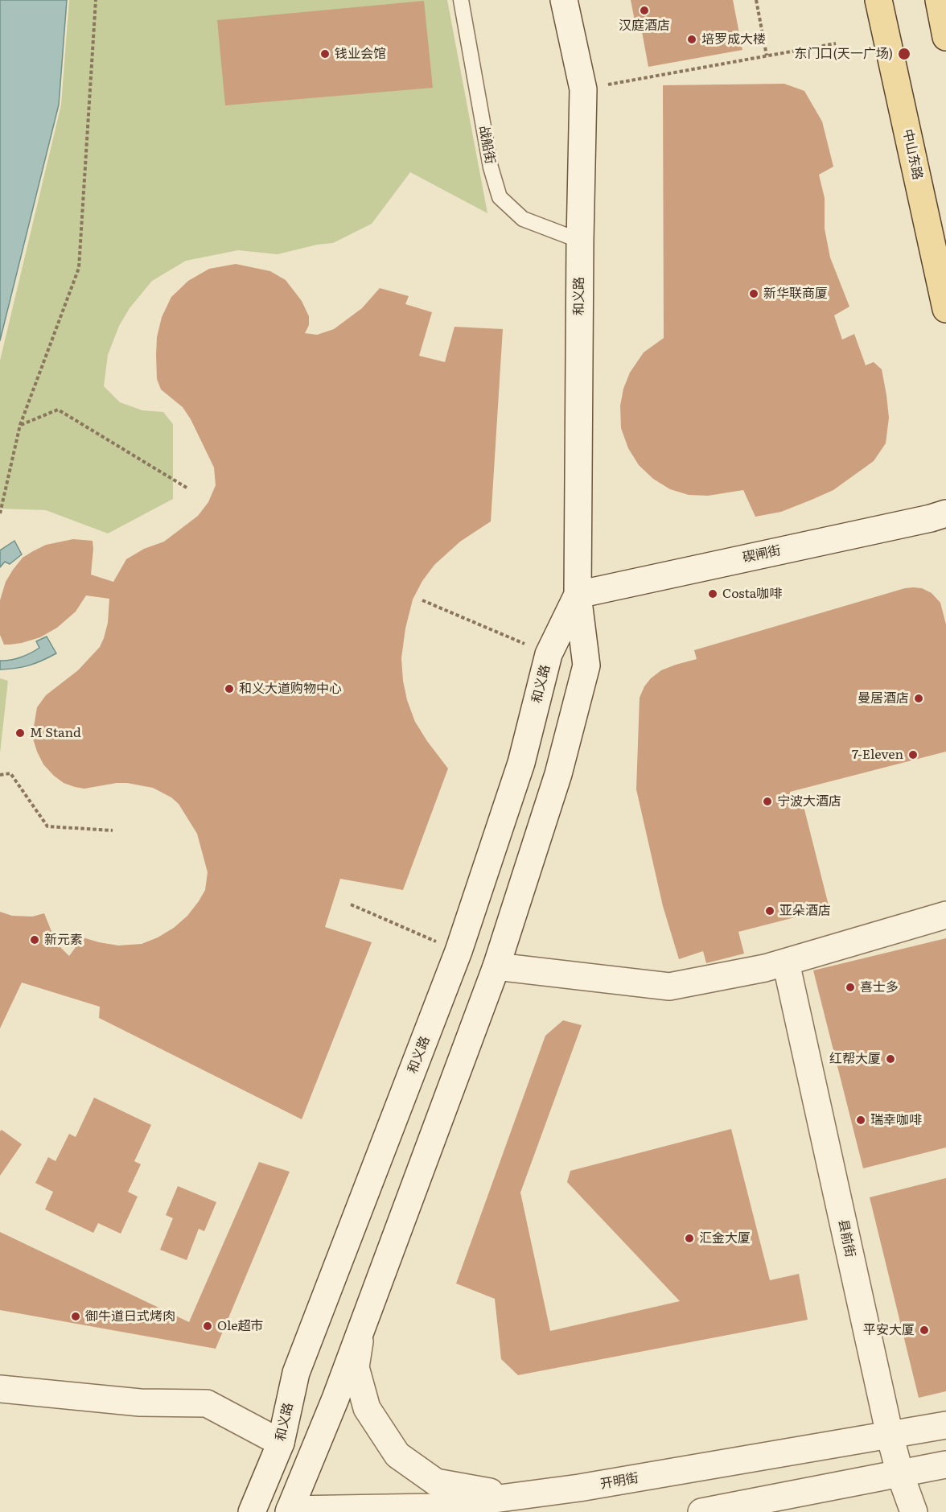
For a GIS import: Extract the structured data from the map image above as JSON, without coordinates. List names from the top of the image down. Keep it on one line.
{"streets":{"main road":["中山东路","和义路","碶闸街","县前街","开明街"],"lane":["战船街"]},"crossings":[["战船街","和义路"],["和义路","碶闸街"],["和义路","开明街"],["县前街","开明街"]],"places":["汉庭酒店","培罗成大楼","钱业会馆","东门口(天一广场)","新华联商厦","Costa咖啡","和义大道购物中心","曼居酒店","M Stand","7-Eleven","宁波大酒店","亚朵酒店","新元素","喜士多","红帮大厦","瑞幸咖啡","汇金大厦","御牛道日式烤肉","Ole超市","平安大厦"]}
